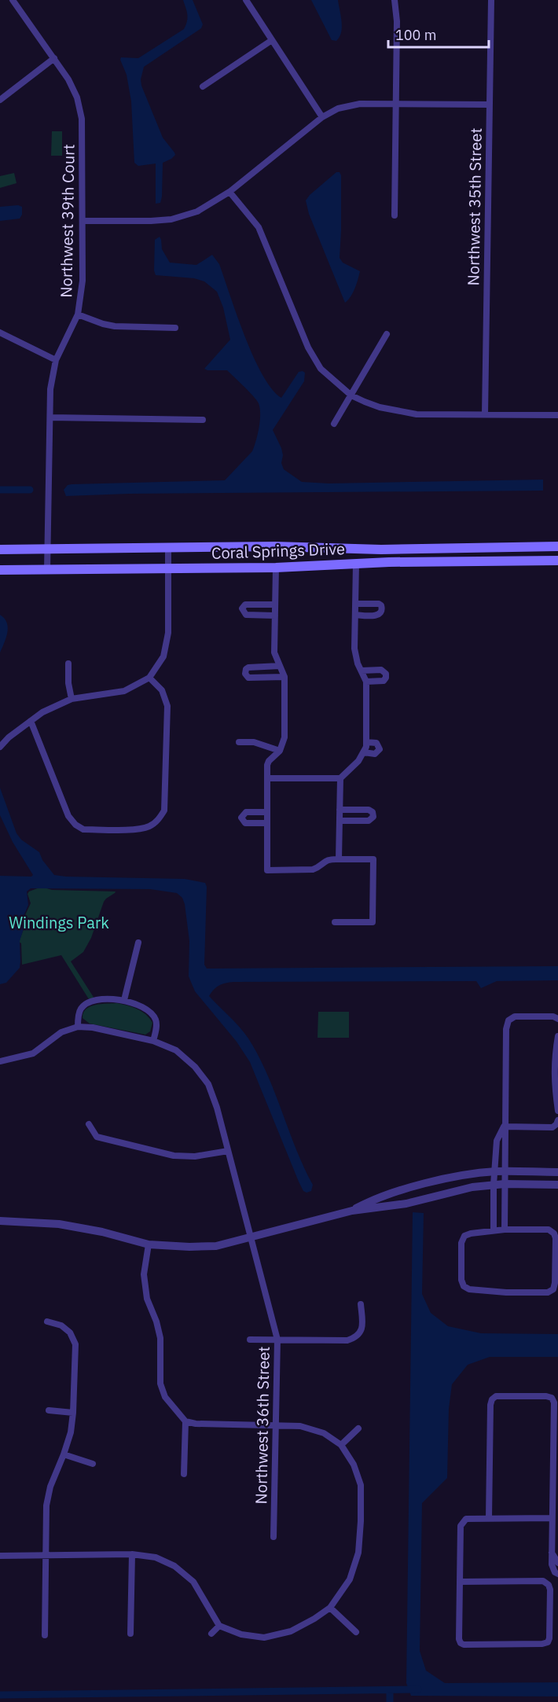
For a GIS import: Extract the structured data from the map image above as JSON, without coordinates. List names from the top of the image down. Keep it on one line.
{"streets":{"main road":["Coral Springs Drive"],"street":["Northwest 35th Street","Northwest 39th Court","Northwest 36th Street"]},"crossings":[["Northwest 39th Court","Coral Springs Drive"]],"parks":["Windings Park"],"scale_bar":"100 m"}
